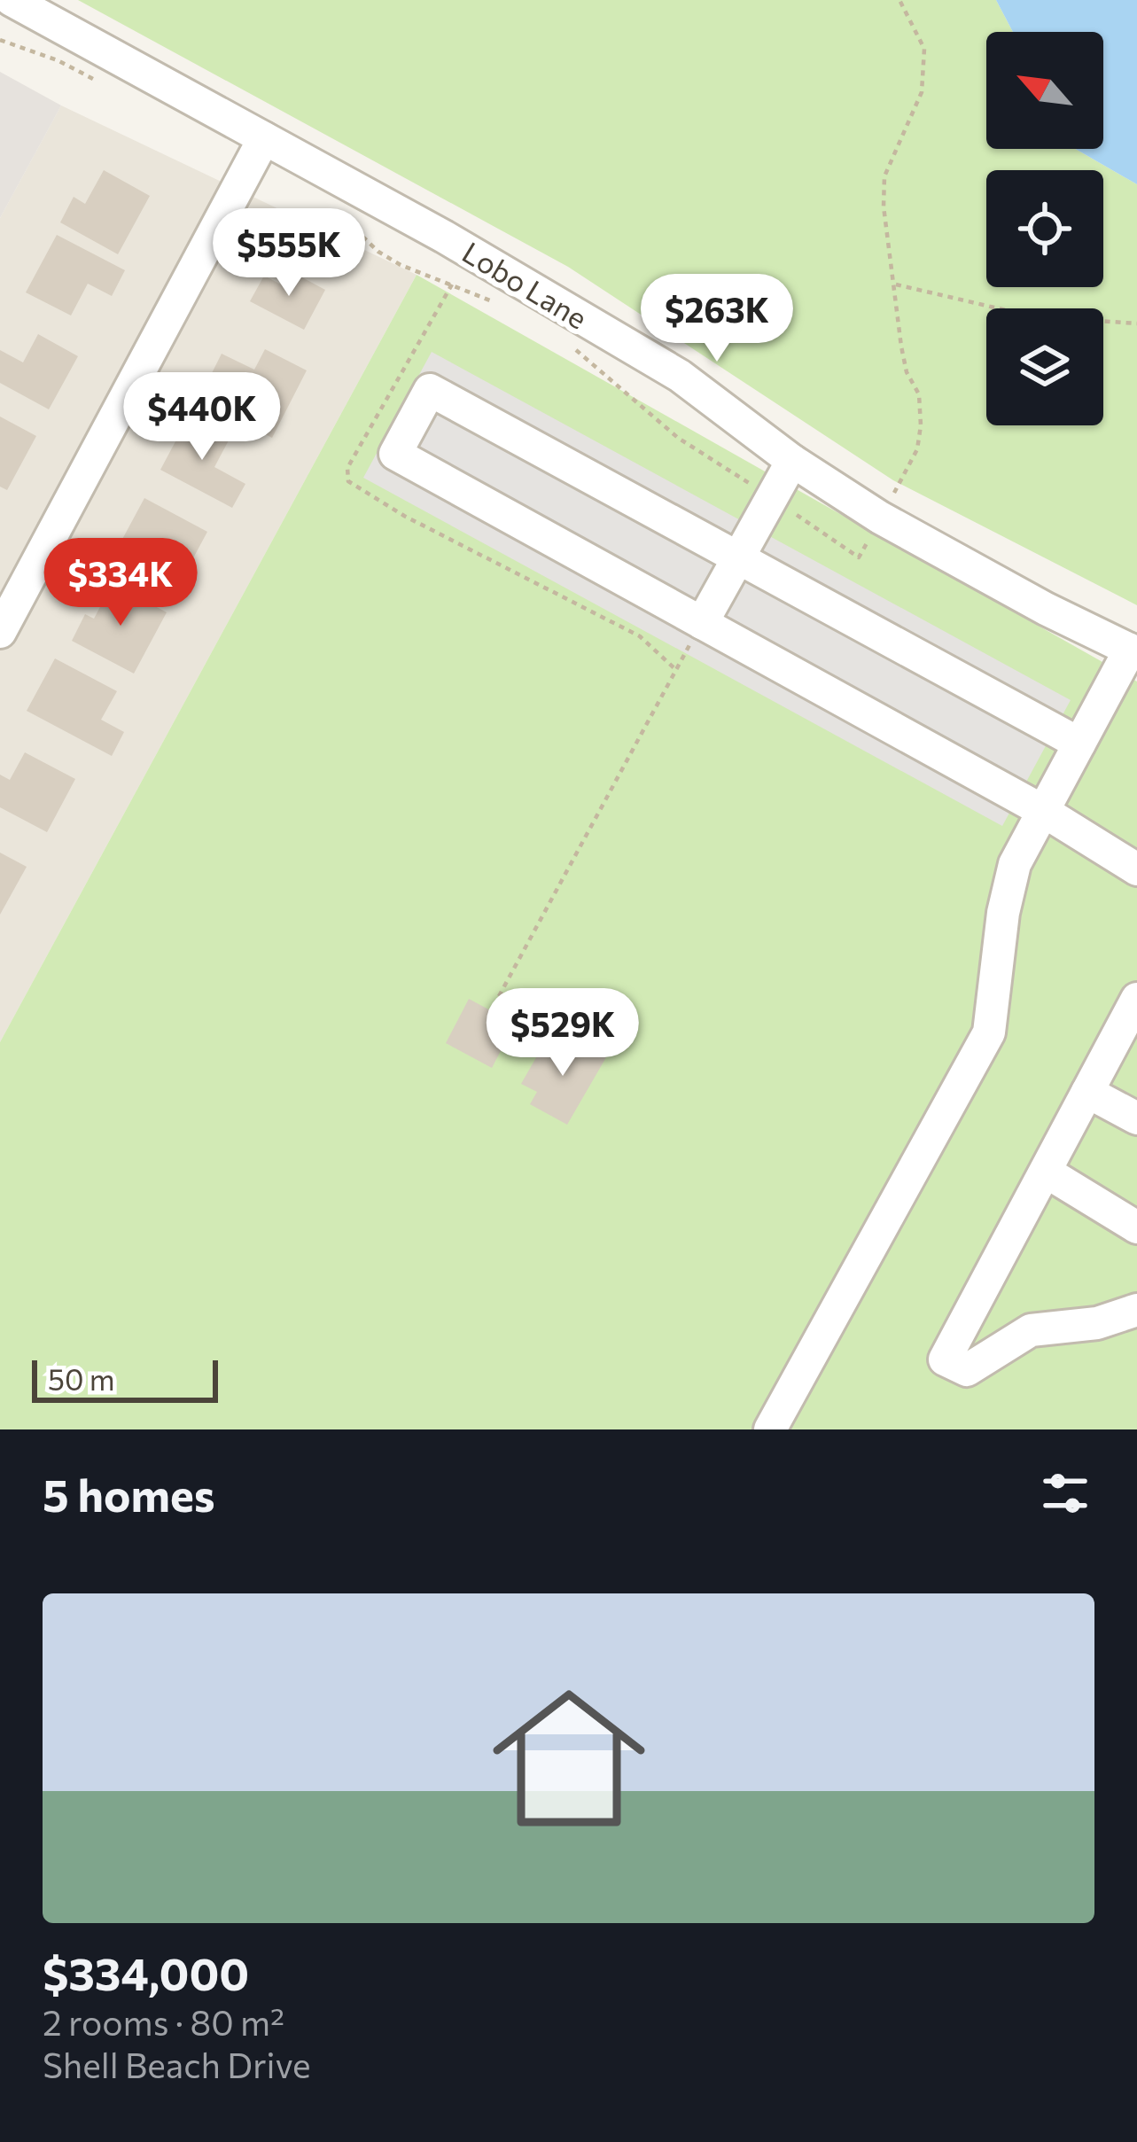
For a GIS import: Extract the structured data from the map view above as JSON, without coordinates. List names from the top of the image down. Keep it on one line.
{"streets":{"street":["Lobo Lane"]},"scale_bar":"50 m","north":"top left","page":{"price":["$555K","$263K","$440K","$334K","$529K"],"scale":"50 m","heading":"5 homes","list":[{"name":"$334,000","note":"2 rooms · 80 m² · Shell Beach Drive"}]}}
